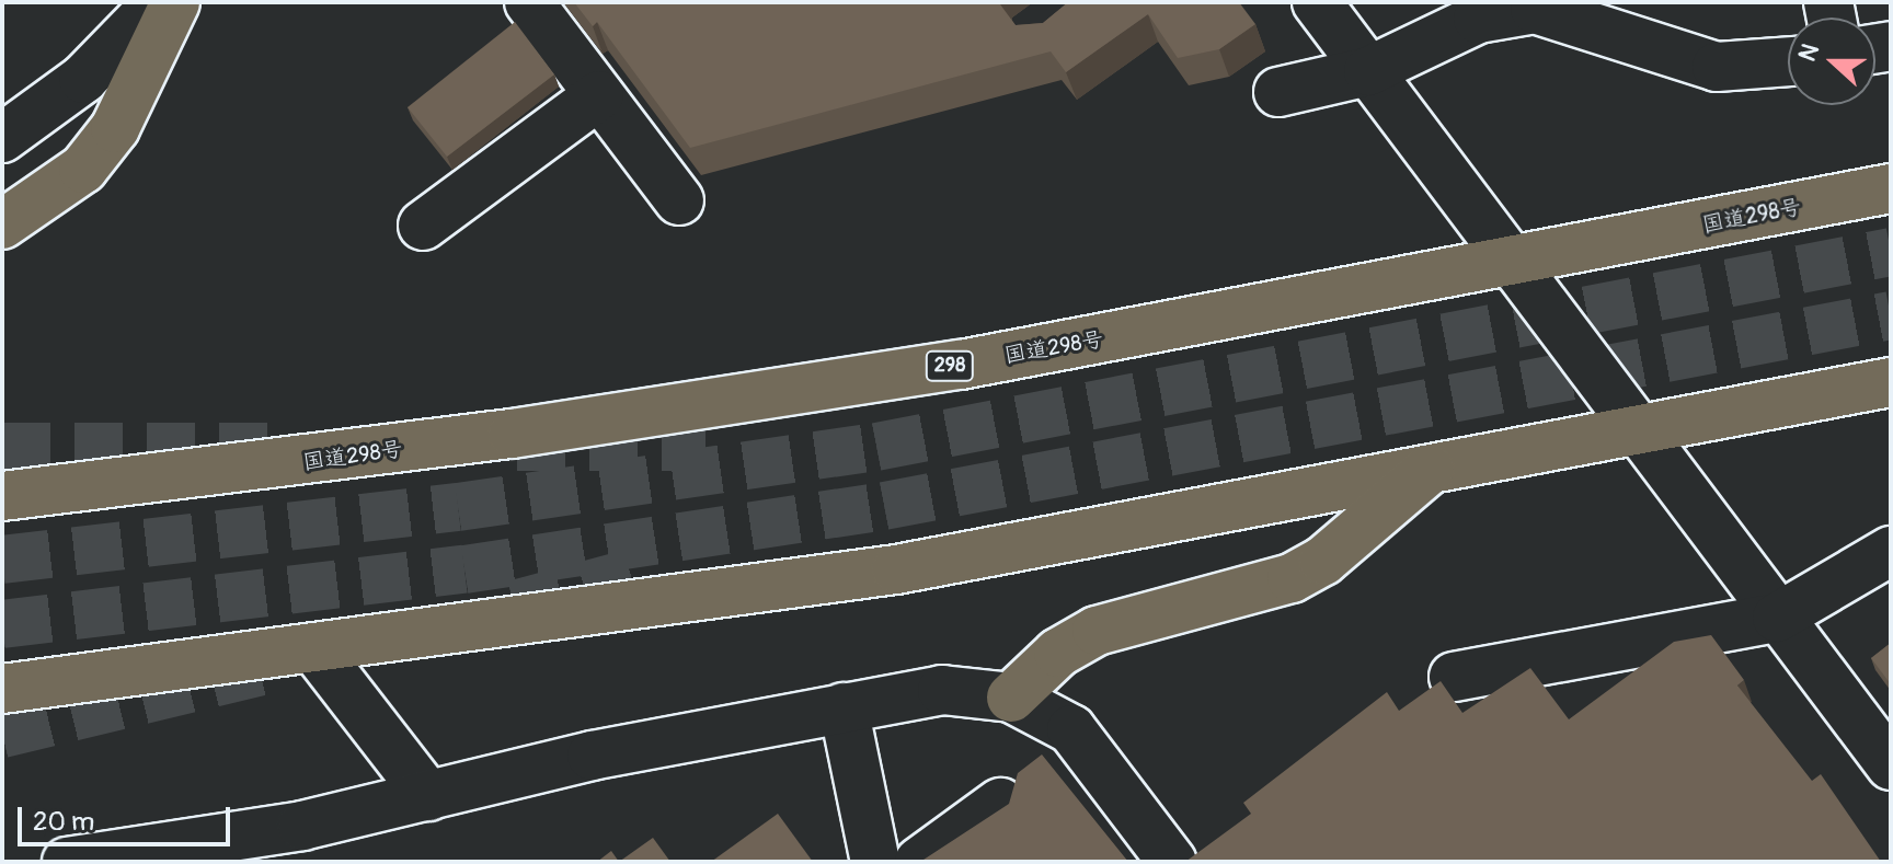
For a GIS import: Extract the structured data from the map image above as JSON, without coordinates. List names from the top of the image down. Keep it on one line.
{"streets":{"highway":["国道298号","298"]},"scale_bar":"20 m","north":"left"}
